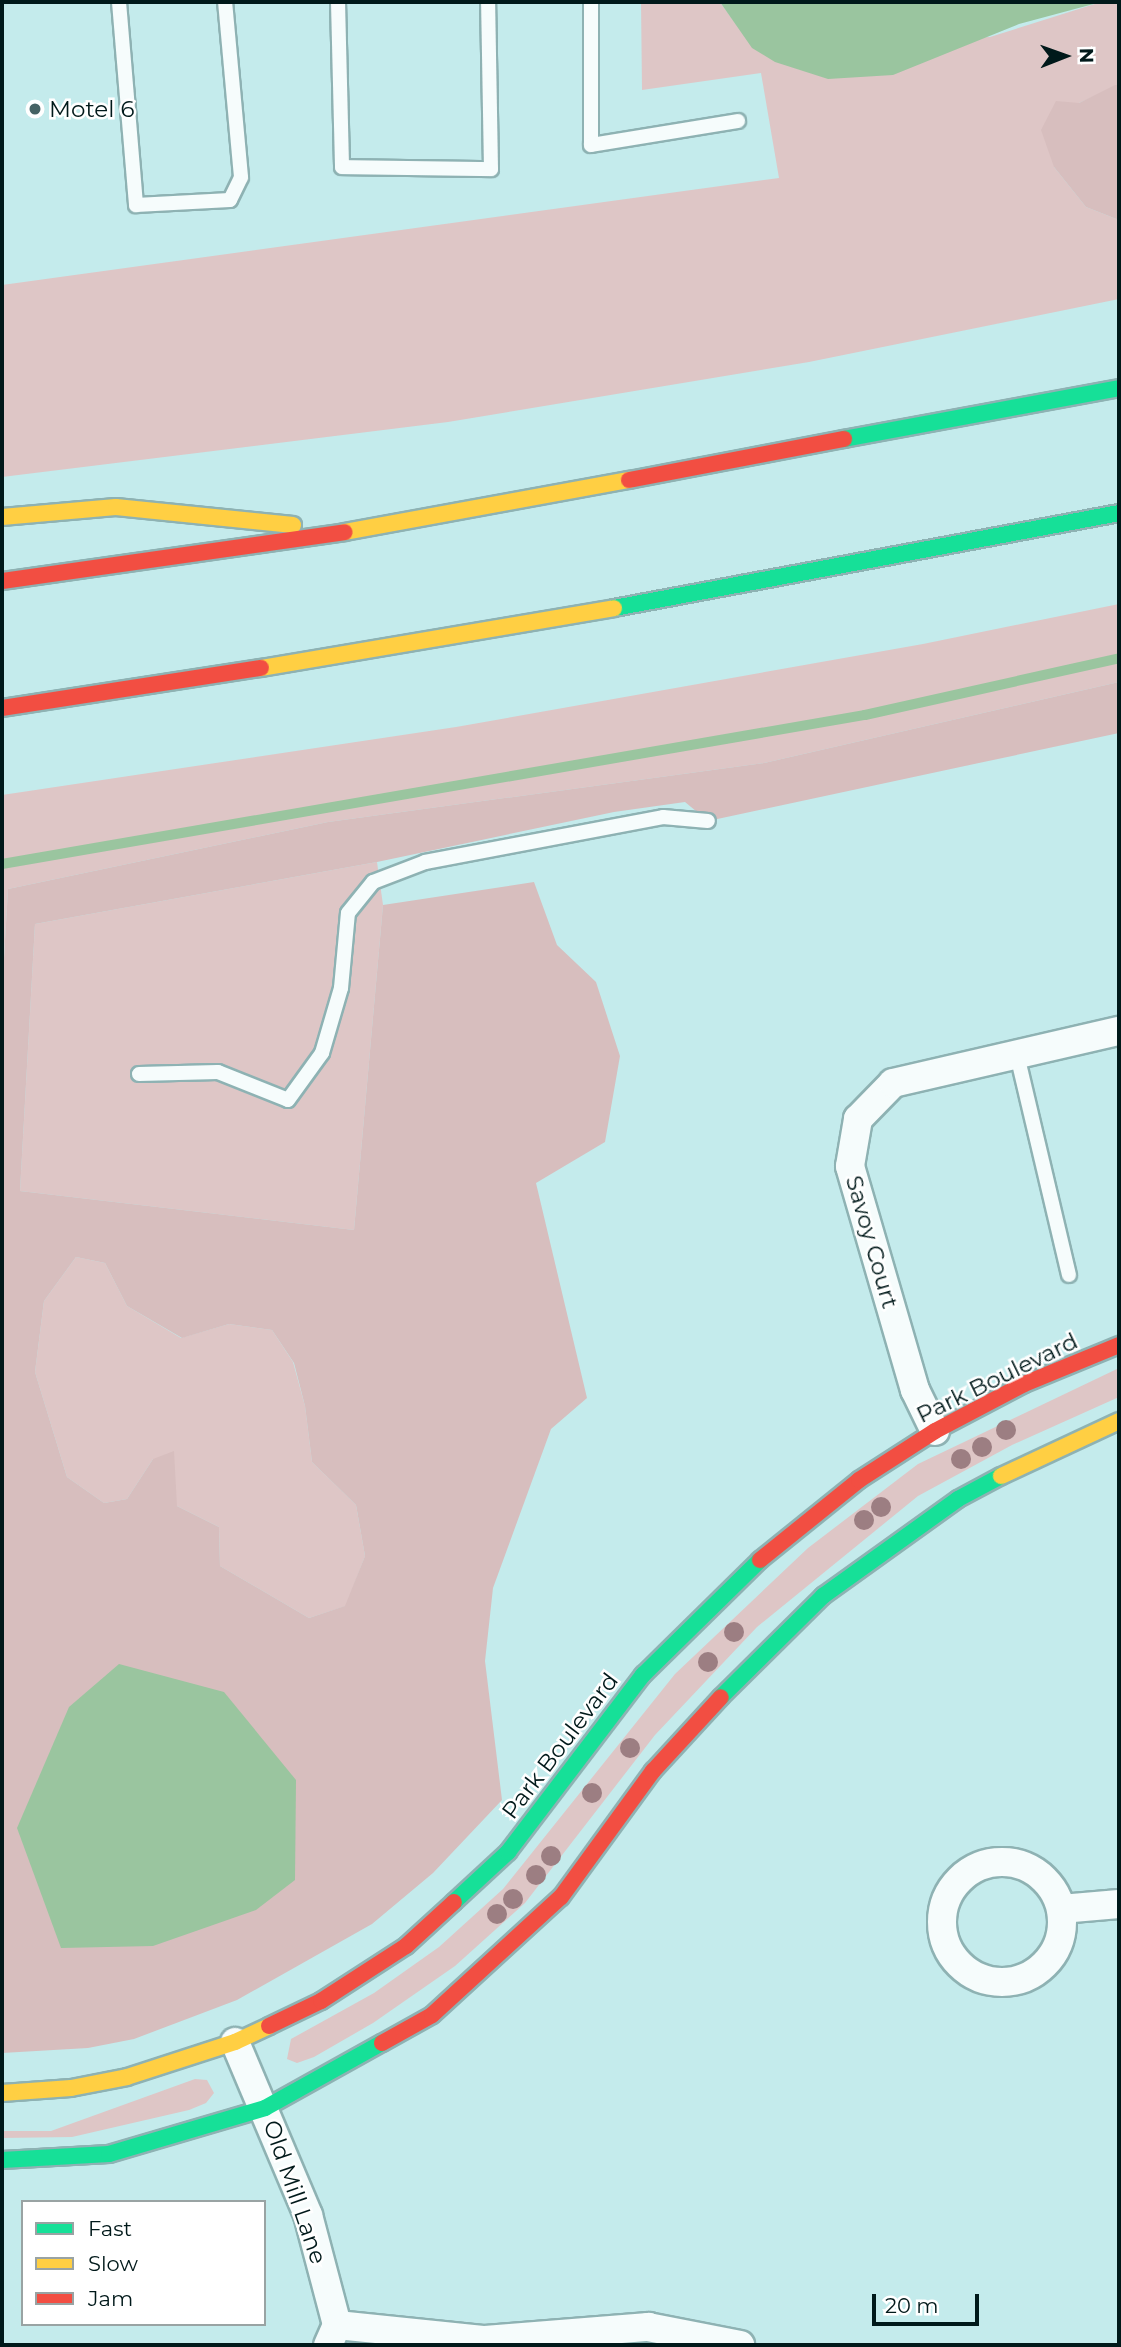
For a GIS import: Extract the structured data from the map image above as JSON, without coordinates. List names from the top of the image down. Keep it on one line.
{"streets":{"main road":["Park Boulevard"],"street":["Savoy Court","Old Mill Lane"]},"crossings":[["Savoy Court","Park Boulevard"],["Park Boulevard","Old Mill Lane"]],"places":["Motel 6"],"legend":["Fast","Slow","Jam"],"scale_bar":"20 m","north":"right"}
